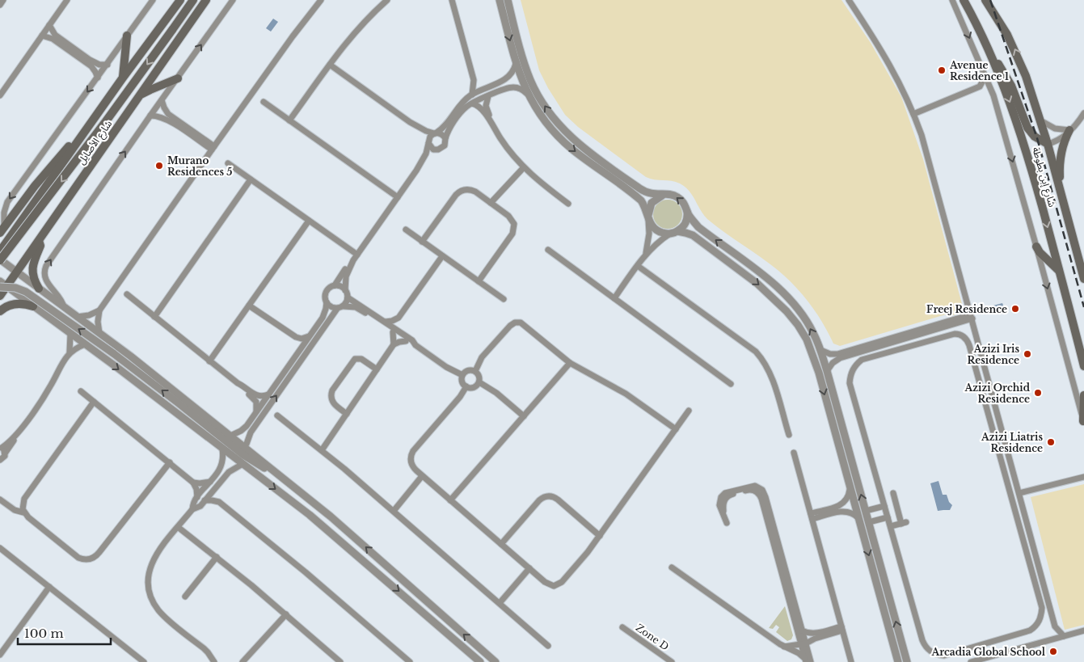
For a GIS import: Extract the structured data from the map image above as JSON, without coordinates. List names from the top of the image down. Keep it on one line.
{"streets":{"main road":["شارع الأصايل","شارع إبن بطوطة"],"street":["Zone D"]},"places":["Avenue Residence 1","Murano Residences 5","Freej Residence","Azizi Iris Residence","Azizi Orchid Residence","Azizi Liatris Residence","Arcadia Global School"],"scale_bar":"100 m"}
